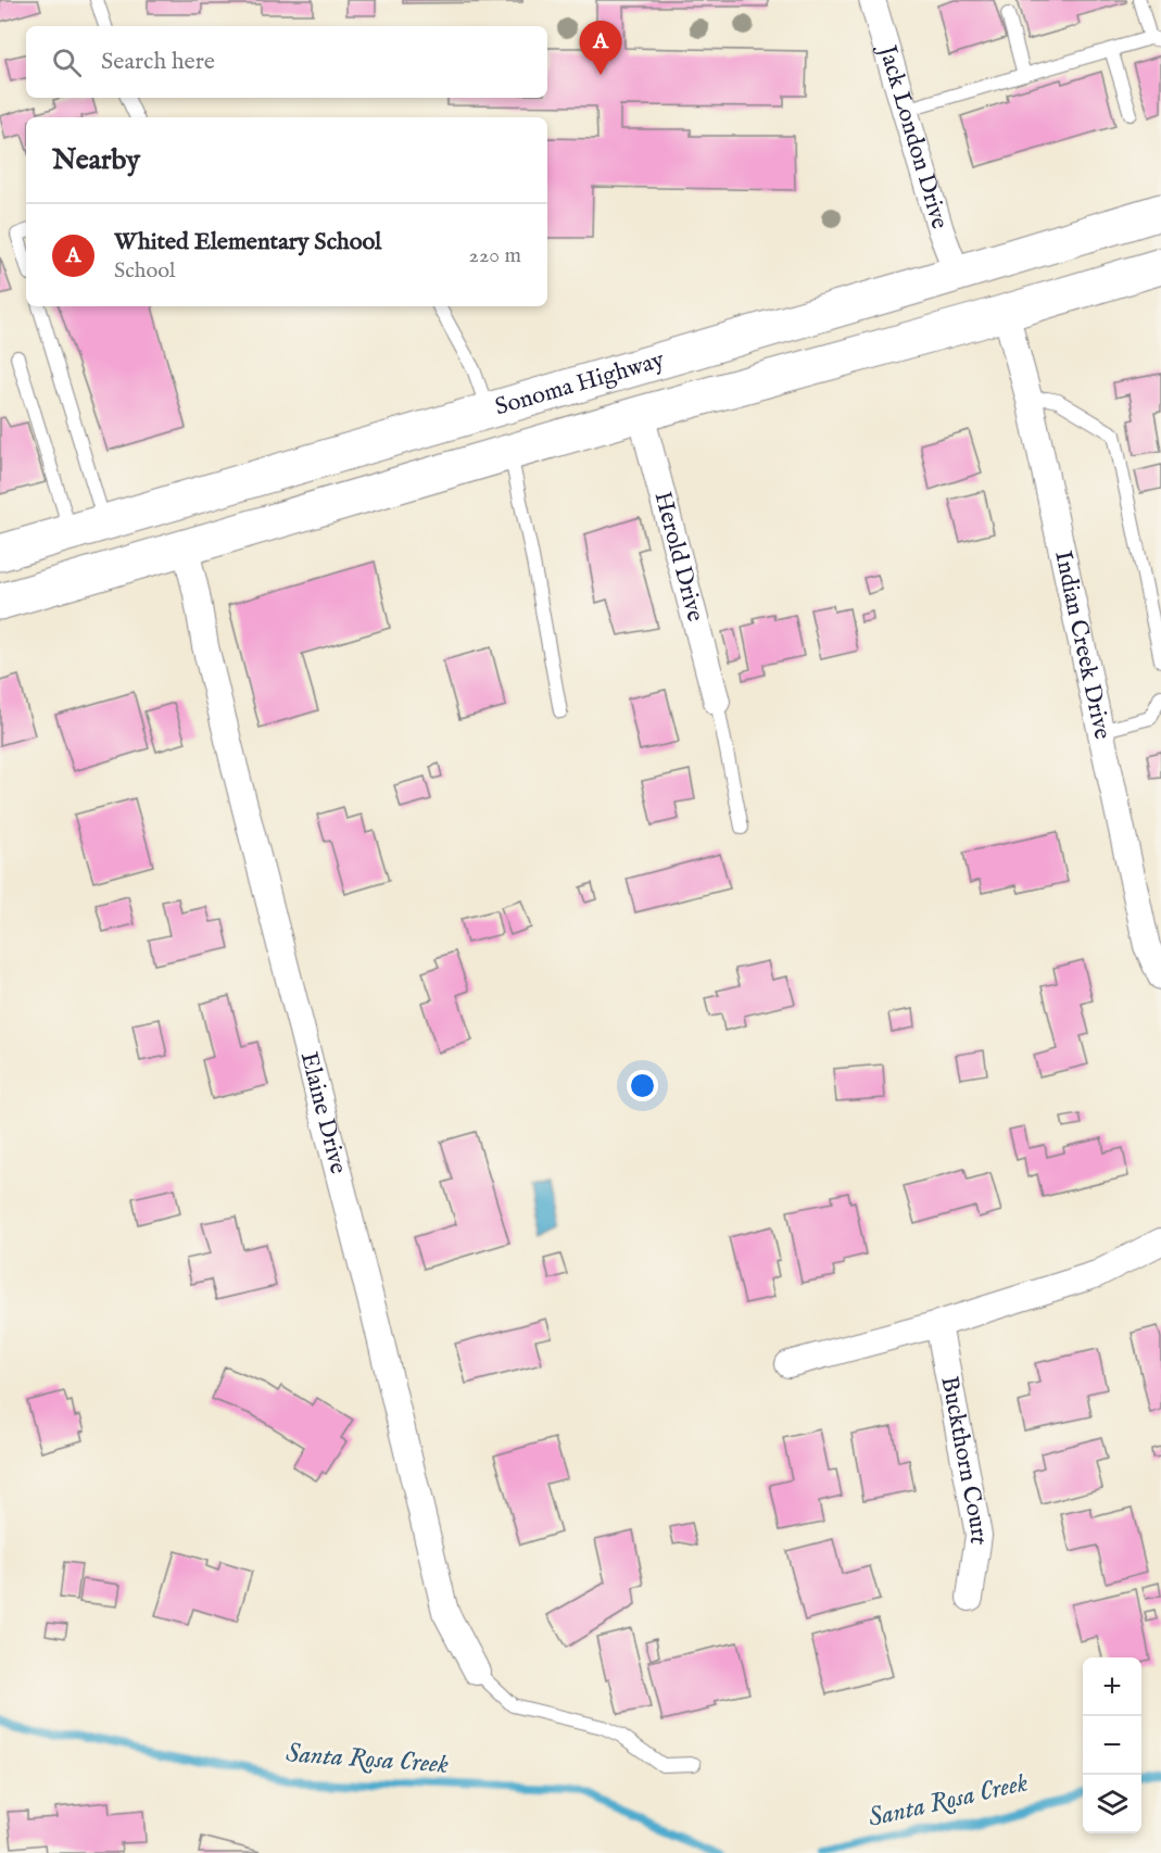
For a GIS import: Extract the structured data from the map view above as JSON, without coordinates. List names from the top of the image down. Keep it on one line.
{"streets":{"main road":["Sonoma Highway"],"street":["Jack London Drive","Herold Drive","Indian Creek Drive","Elaine Drive","Buckthorn Court"]},"crossings":[["Jack London Drive","Sonoma Highway"],["Sonoma Highway","Herold Drive"],["Sonoma Highway","Indian Creek Drive"],["Sonoma Highway","Elaine Drive"]],"water":["Santa Rosa Creek"],"page":{"pins":"A","search":"Search here","heading":"Nearby","list":[{"mark":"A","name":"Whited Elementary School","note":"School","value":"220 m"}],"map_buttons":["+","−"]}}
